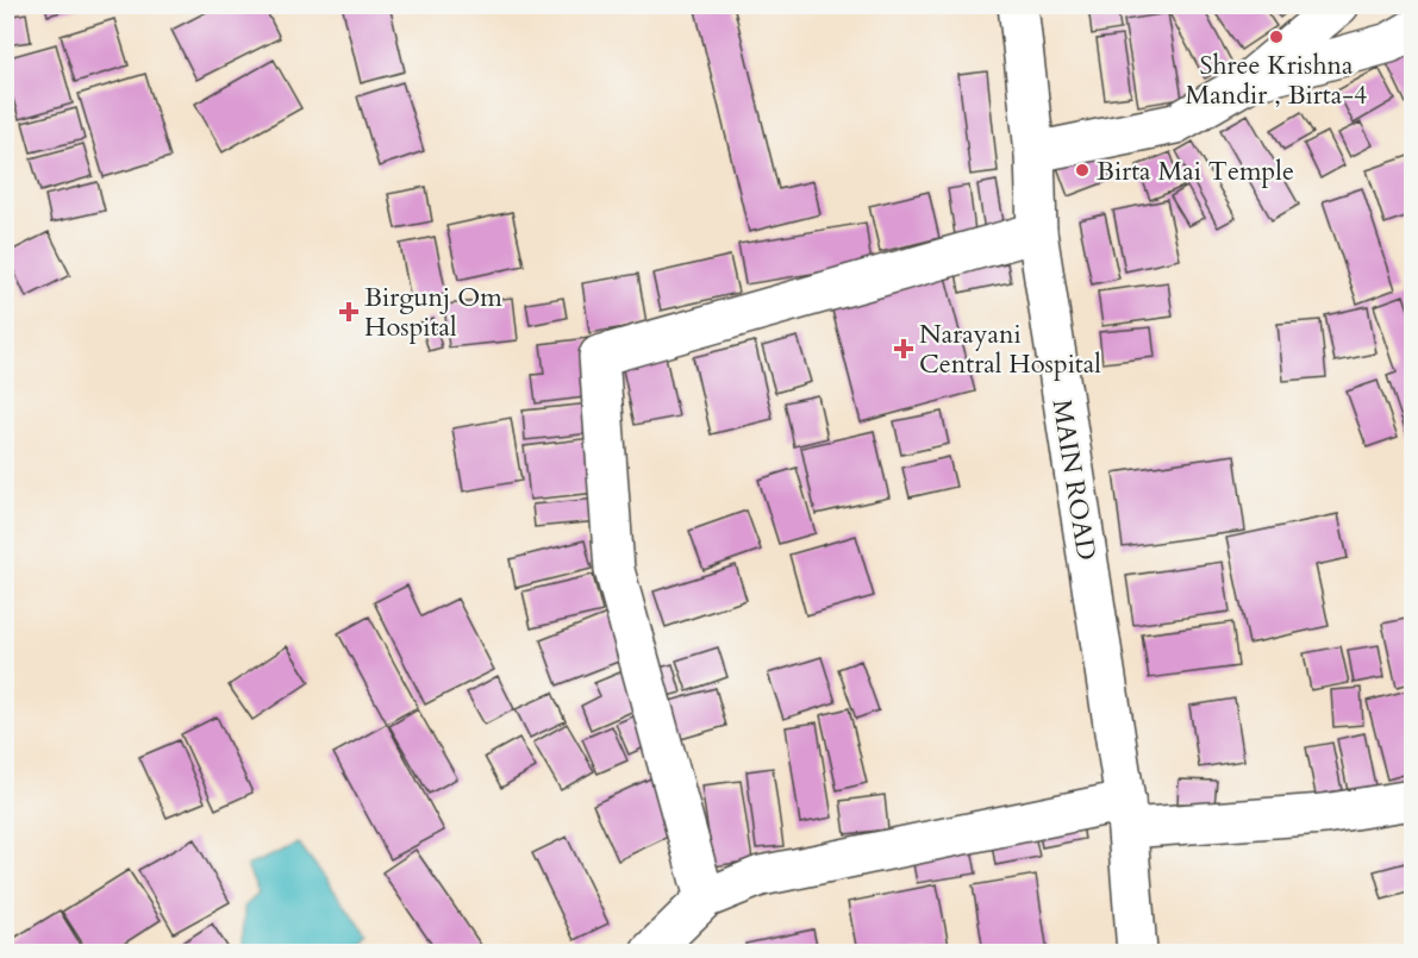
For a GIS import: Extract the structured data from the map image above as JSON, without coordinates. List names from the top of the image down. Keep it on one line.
{"streets":{"street":["MAIN ROAD"]},"places":{"other":["Shree Krishna Mandir , Birta-4","Birta Mai Temple"],"health":["Birgunj Om Hospital","Narayani Central Hospital"]}}
